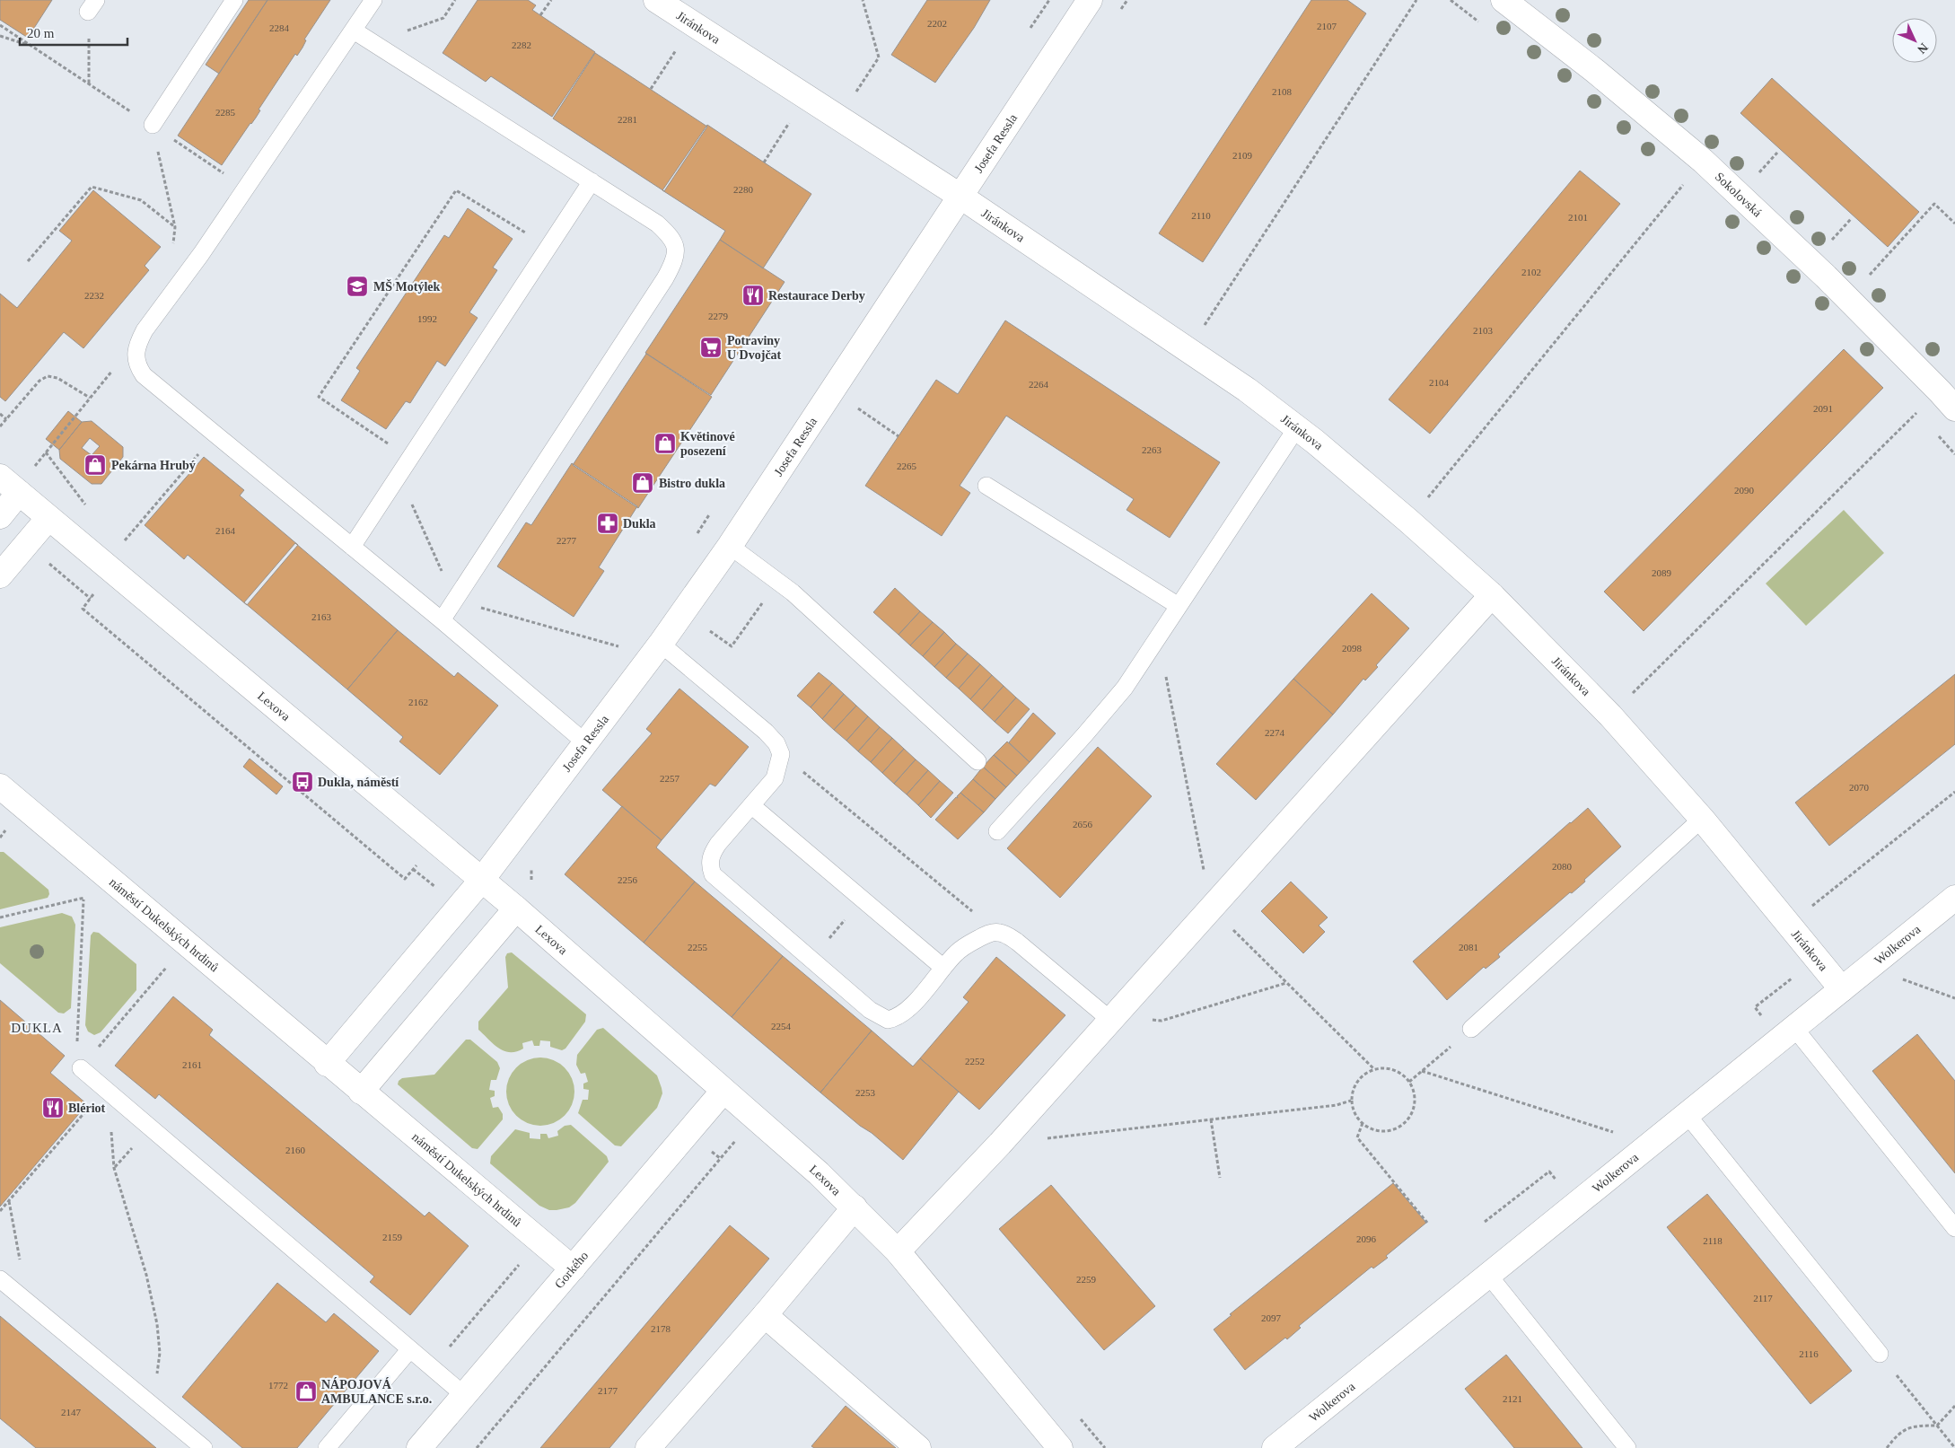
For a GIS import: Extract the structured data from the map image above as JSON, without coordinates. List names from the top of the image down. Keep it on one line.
{"streets":{"street":["Jiránkova","Josefa Ressla","Sokolovská","Lexova","náměstí Dukelských hrdinů","Wolkerova","Gorkého"]},"crossings":[["Jiránkova","Josefa Ressla"],["Jiránkova","Wolkerova"],["Josefa Ressla","Lexova"],["Lexova","Gorkého"],["náměstí Dukelských hrdinů","Gorkého"]],"districts":["DUKLA"],"places":{"school or university":["MŠ Motýlek"],"restaurant":["Restaurace Derby","Blériot"],"supermarket":["Potraviny U Dvojčat"],"shop":["Květinové posezení","Pekárna Hrubý","Bistro dukla","NÁPOJOVÁ AMBULANCE s.r.o."],"pharmacy":["Dukla"],"bus stop":["Dukla, náměstí"]},"house_numbers":["2202","2107","2284","2282","2108","2285","2281","2109","2280","2110","2101","2102","2232","2279","1992","2103","2104","2264","2091","2263","2265","2090","2164","2277","2089","2163","2098","2162","2274","2257","2070","2656","2080","2256","2255","2081","2254","2252","2161","2253","2160","2159","2096","2118","2259","2117","2097","2178","2116","1772","2177","2121","2147"],"scale_bar":"20 m","north":"bottom right"}
